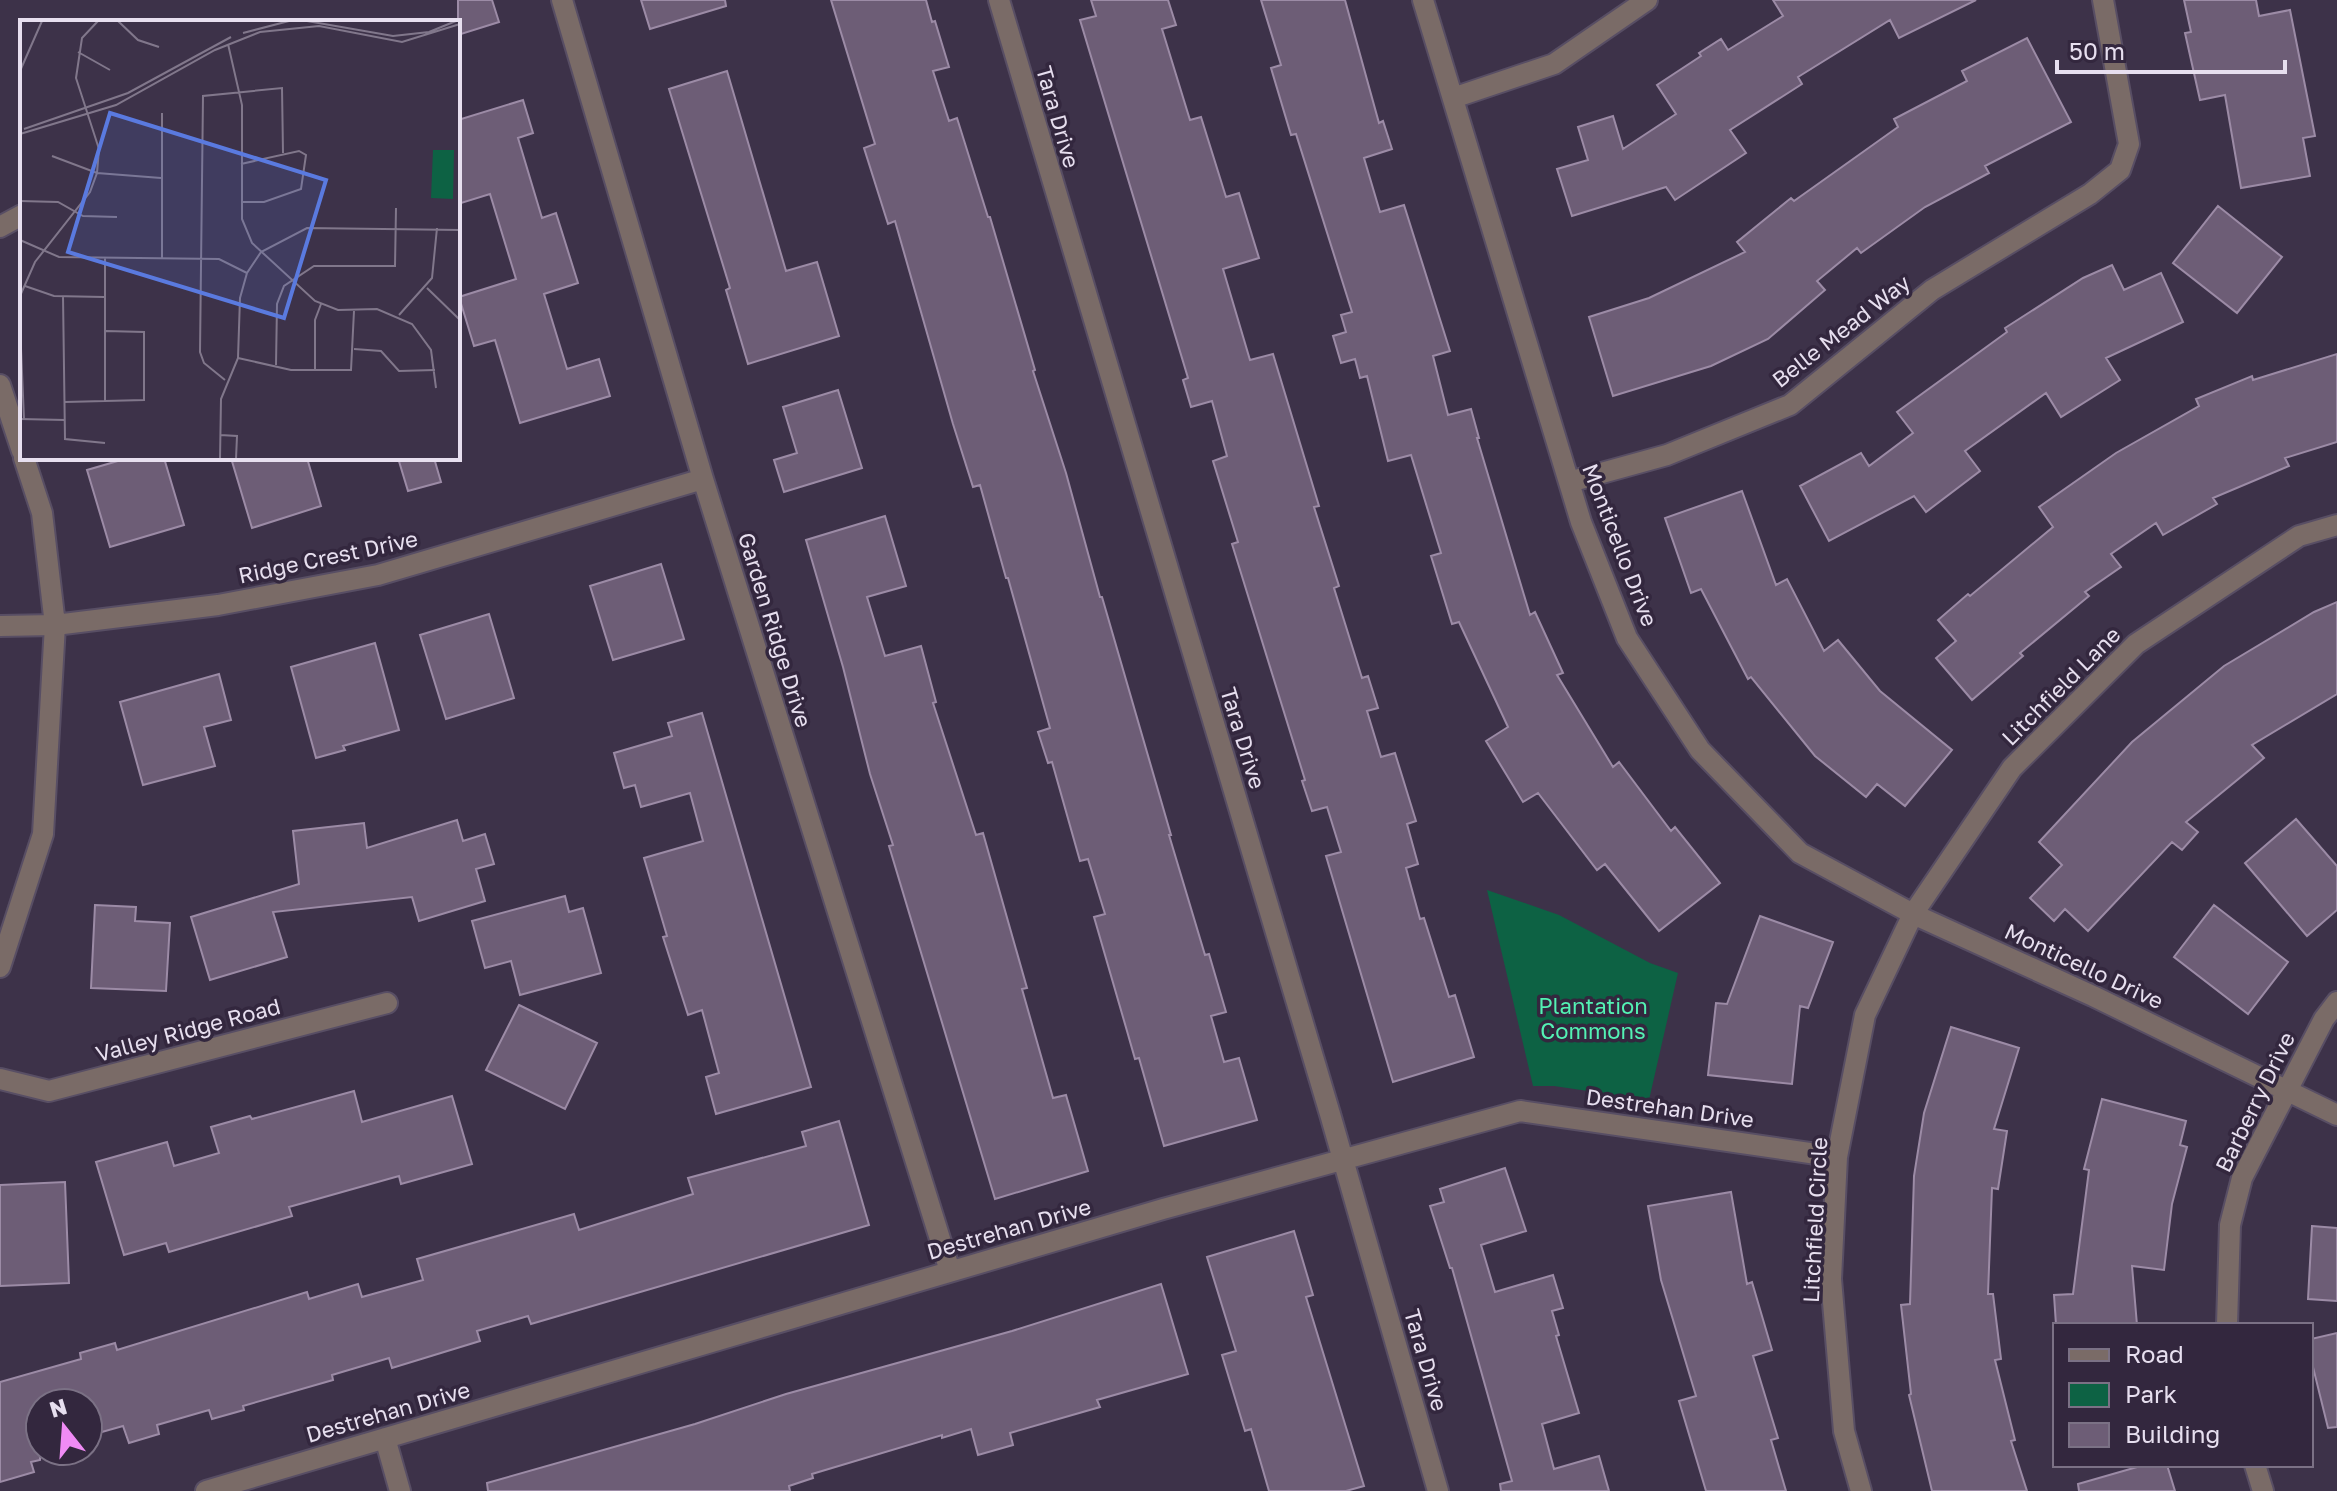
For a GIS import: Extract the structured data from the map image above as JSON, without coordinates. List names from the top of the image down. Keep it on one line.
{"streets":{"street":["Tara Drive","Belle Mead Way","Monticello Drive","Ridge Crest Drive","Garden Ridge Drive","Litchfield Lane","Valley Ridge Road","Barberry Drive","Destrehan Drive","Litchfield Circle"]},"crossings":[["Tara Drive","Destrehan Drive"],["Belle Mead Way","Monticello Drive"],["Monticello Drive","Litchfield Lane"],["Monticello Drive","Barberry Drive"],["Monticello Drive","Litchfield Circle"],["Ridge Crest Drive","Garden Ridge Drive"],["Garden Ridge Drive","Destrehan Drive"],["Litchfield Lane","Litchfield Circle"],["Destrehan Drive","Litchfield Circle"]],"parks":["Plantation Commons"],"legend":["Road","Park","Building"],"scale_bar":"50 m","north":"top"}
